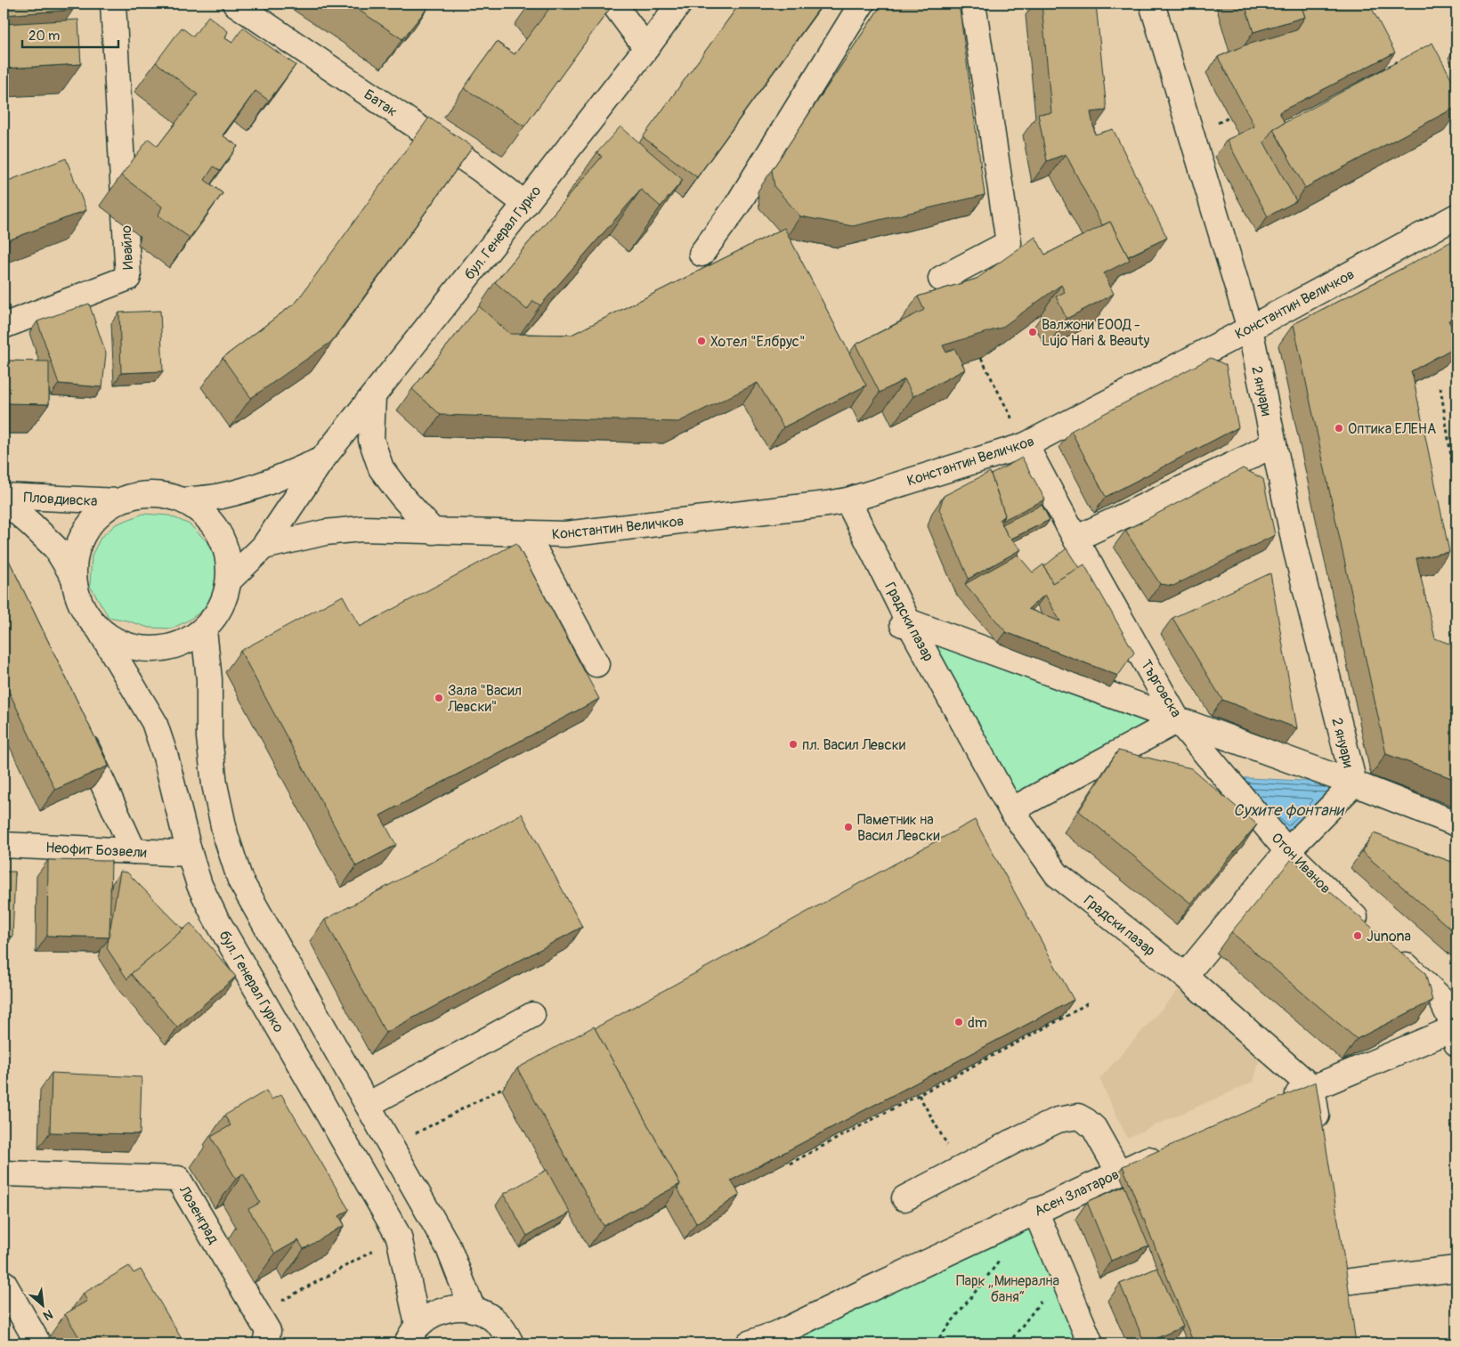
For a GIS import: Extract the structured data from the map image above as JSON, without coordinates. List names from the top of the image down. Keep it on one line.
{"streets":{"street":["Батак","бул. Генерал Гурко","Ивайло","Константин Величков","2 януари","Пловдивска","Градски пазар","Търговска","Неофит Бозвели","Отон Иванов","Асен Златаров","Лозенград"]},"crossings":[["Батак","бул. Генерал Гурко"],["бул. Генерал Гурко","Константин Величков"],["бул. Генерал Гурко","Пловдивска"],["бул. Генерал Гурко","Неофит Бозвели"],["Константин Величков","2 януари"],["Константин Величков","Градски пазар"],["Константин Величков","Търговска"],["2 януари","Търговска"],["Търговска","Отон Иванов"]],"water":["Сухите фонтани"],"parks":["Парк „Минерална баня“"],"places":["Валжони ЕООД - Lujo Hari & Beauty","Хотел \"Елбрус\"","Оптика ЕЛЕНА","Зала \"Васил Левски\"","пл. Васил Левски","Паметник на Васил Левски","Junona","dm"],"scale_bar":"20 m","north":"bottom right"}
